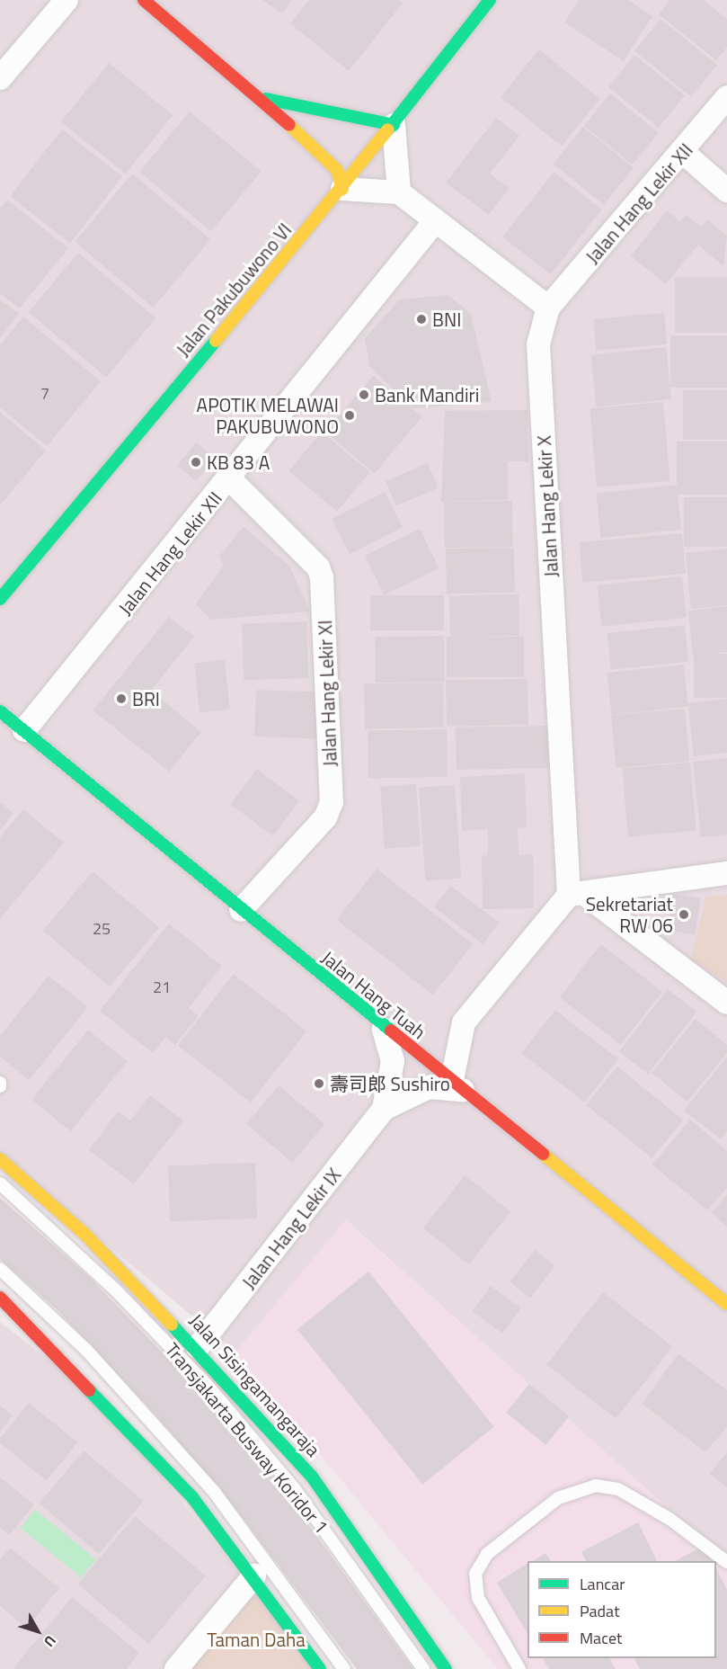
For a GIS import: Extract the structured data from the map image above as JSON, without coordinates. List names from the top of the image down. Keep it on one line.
{"streets":{"main road":["Jalan Pakubuwono VI","Jalan Hang Tuah","Jalan Sisingamangaraja"],"street":["Jalan Hang Lekir XII","Jalan Hang Lekir X","Jalan Hang Lekir XI","Jalan Hang Lekir IX"],"lane":["Transjakarta Busway Koridor 1"]},"crossings":[["Jalan Hang Lekir XII","Jalan Hang Lekir X"],["Jalan Hang Lekir XII","Jalan Hang Lekir XI"],["Jalan Hang Lekir XII","Jalan Hang Tuah"],["Jalan Hang Lekir XI","Jalan Hang Tuah"],["Jalan Hang Tuah","Jalan Hang Lekir IX"],["Jalan Hang Lekir IX","Jalan Sisingamangaraja"]],"parks":["Taman Daha"],"places":["BNI","Bank Mandiri","APOTIK MELAWAI PAKUBUWONO","KB 83 A","BRI","Sekretariat RW 06","壽司郎 Sushiro"],"house_numbers":["7","25","21"],"legend":["Lancar","Padat","Macet"],"north":"bottom right"}
